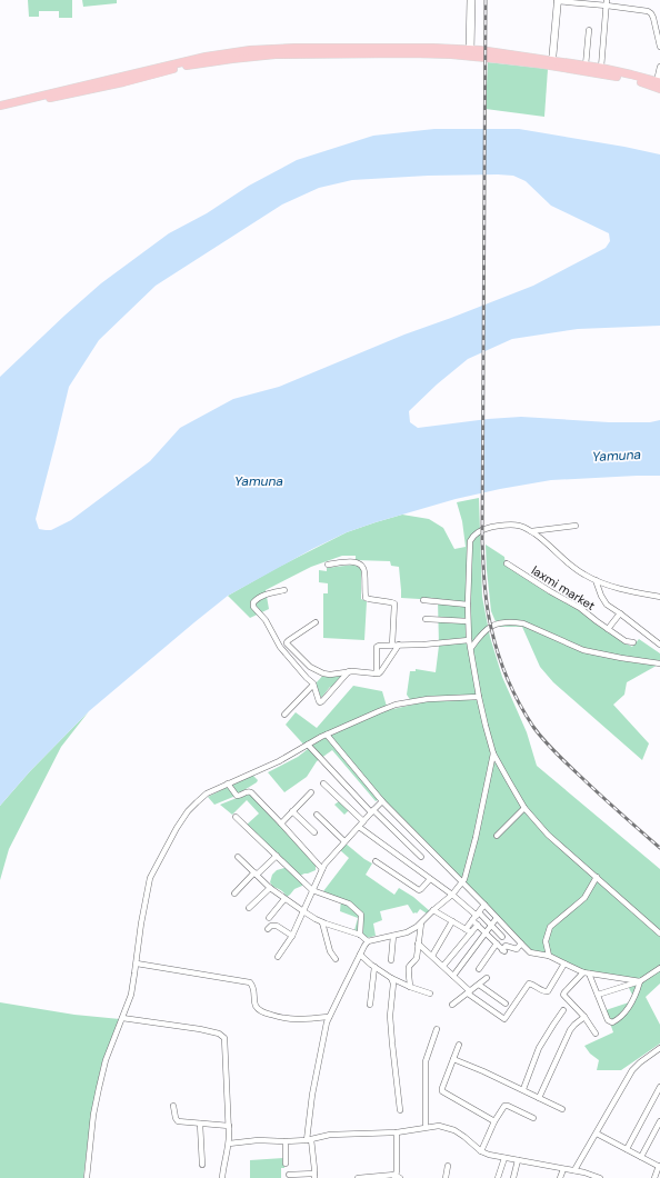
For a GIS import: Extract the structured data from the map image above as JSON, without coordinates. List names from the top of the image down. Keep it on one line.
{"streets":{"street":["laxmi market"]},"water":["Yamuna"]}
